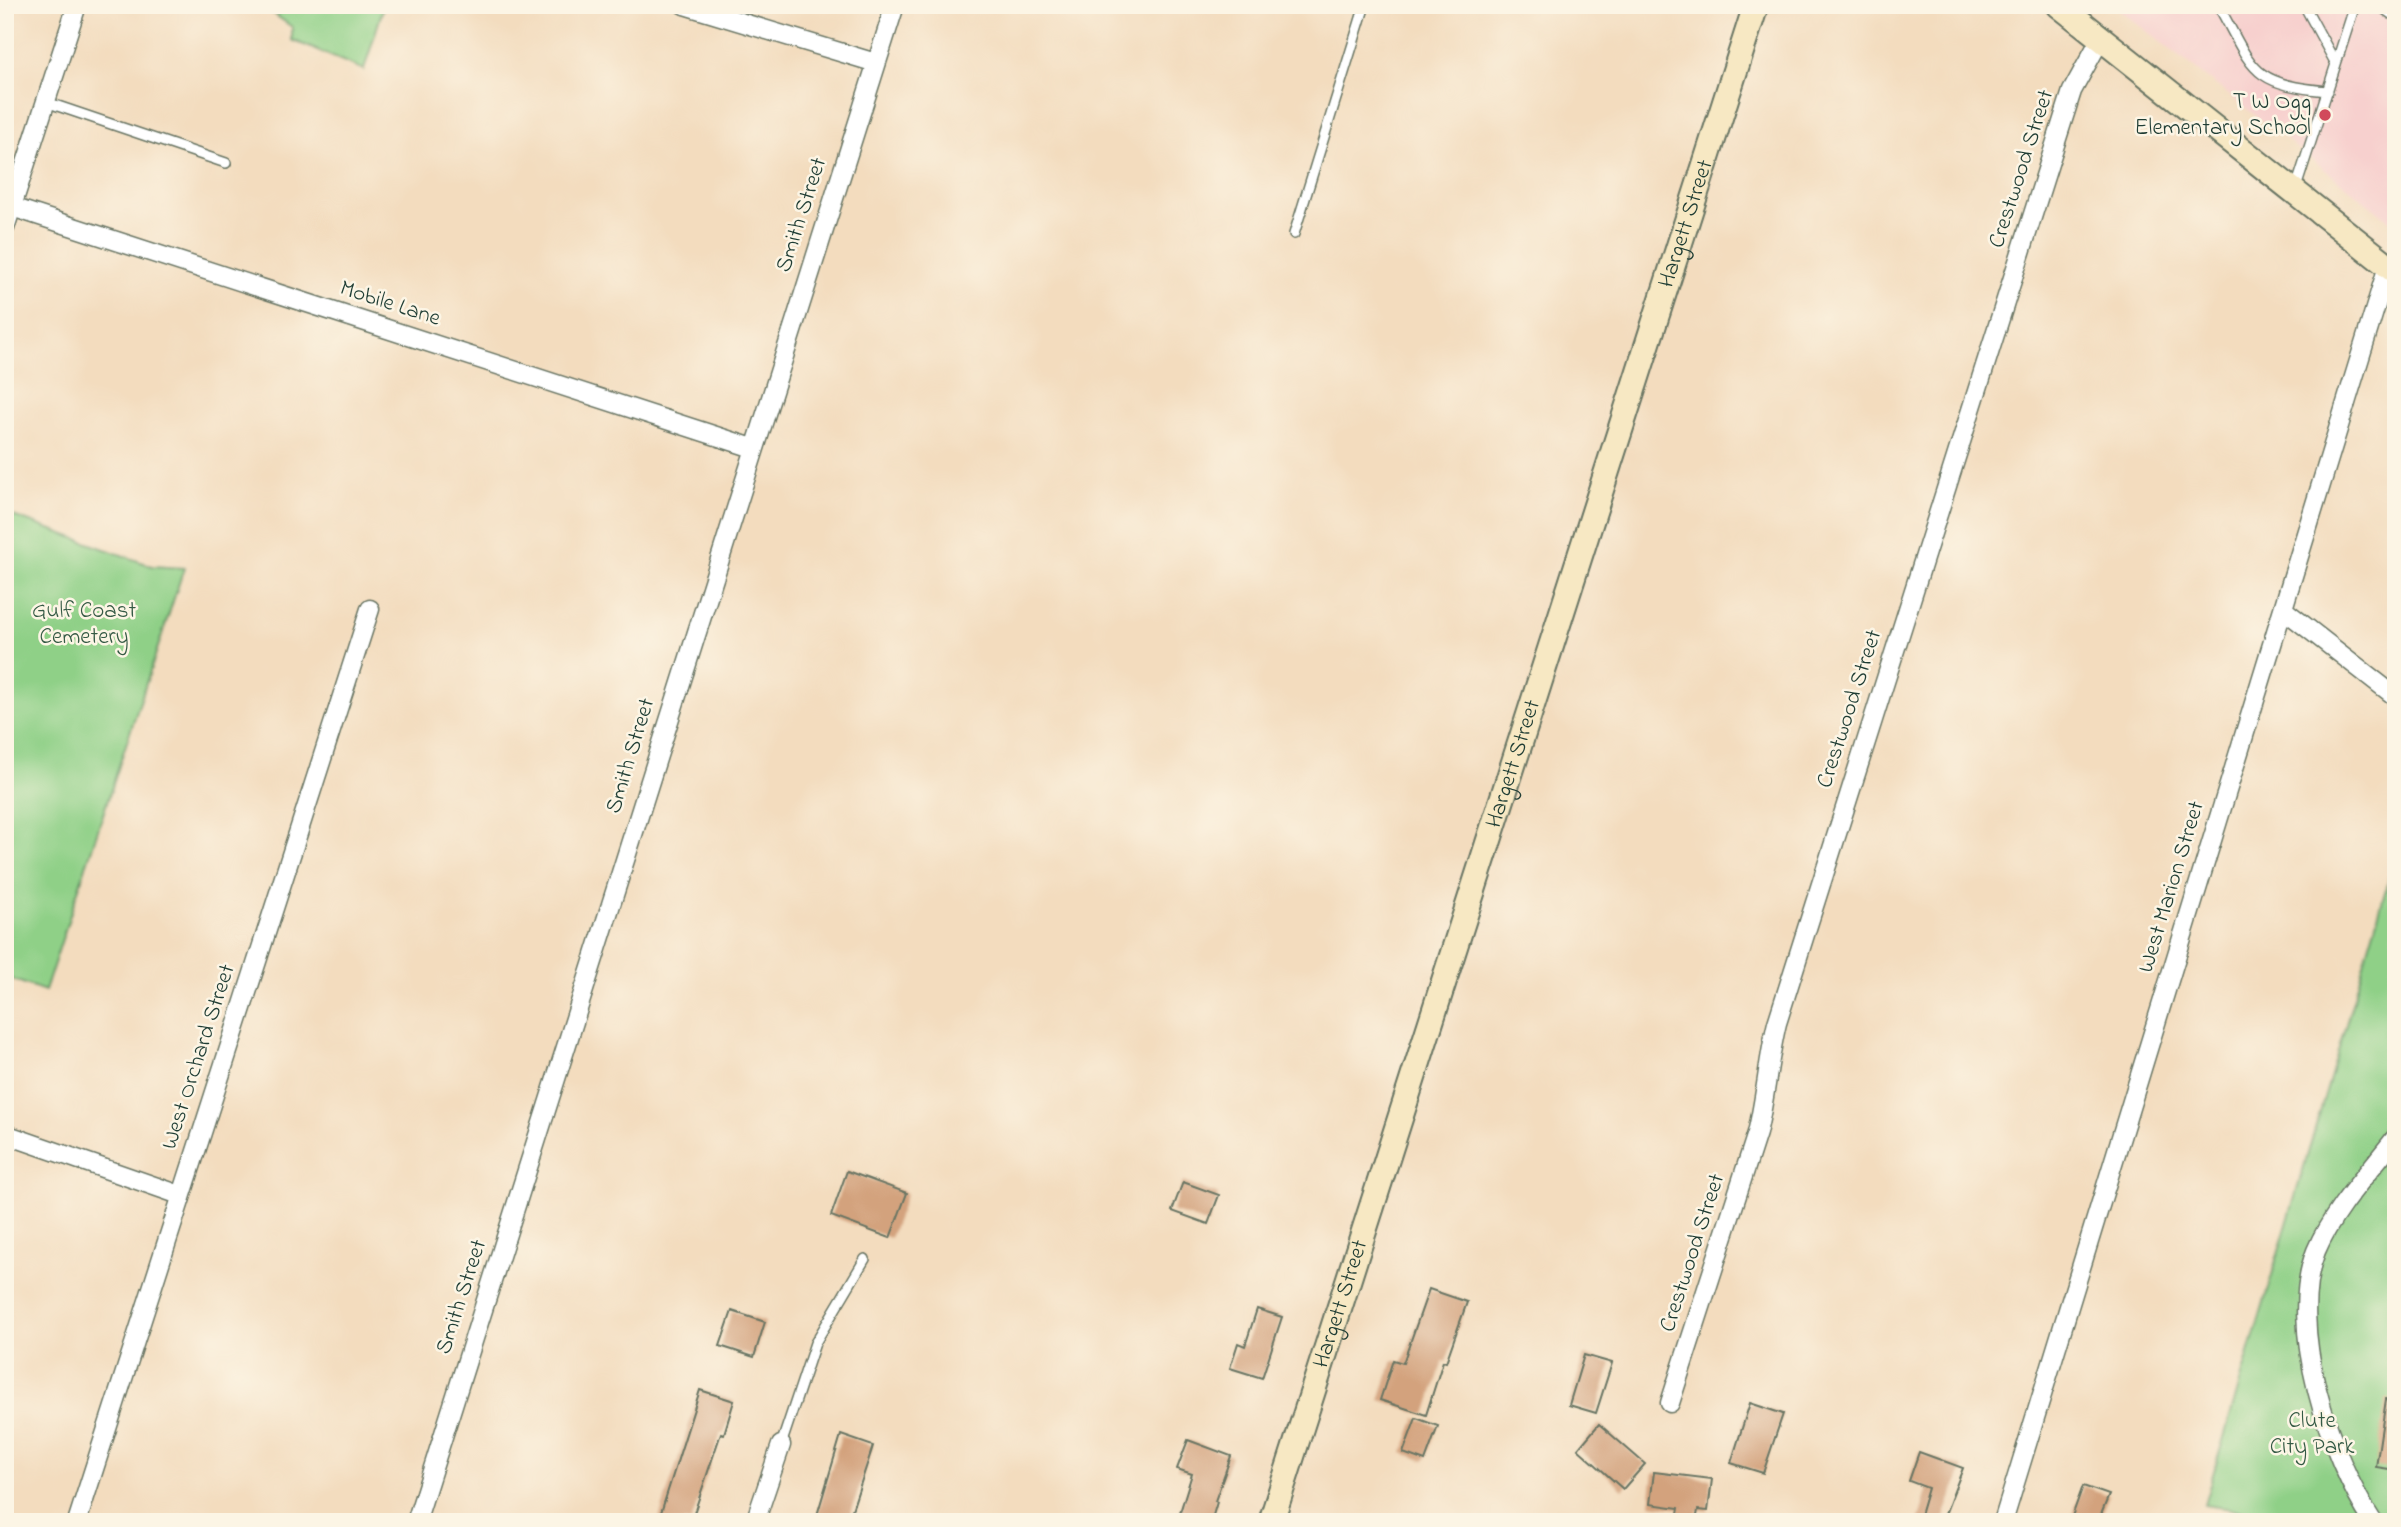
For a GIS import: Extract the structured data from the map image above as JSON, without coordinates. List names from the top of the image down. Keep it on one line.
{"streets":{"street":["Crestwood Street","Smith Street","Hargett Street","Mobile Lane","West Marion Street","West Orchard Street"]},"crossings":[["Smith Street","Mobile Lane"]],"parks":["Gulf Coast Cemetery","Clute City Park"],"places":["T W Ogg Elementary School"]}
